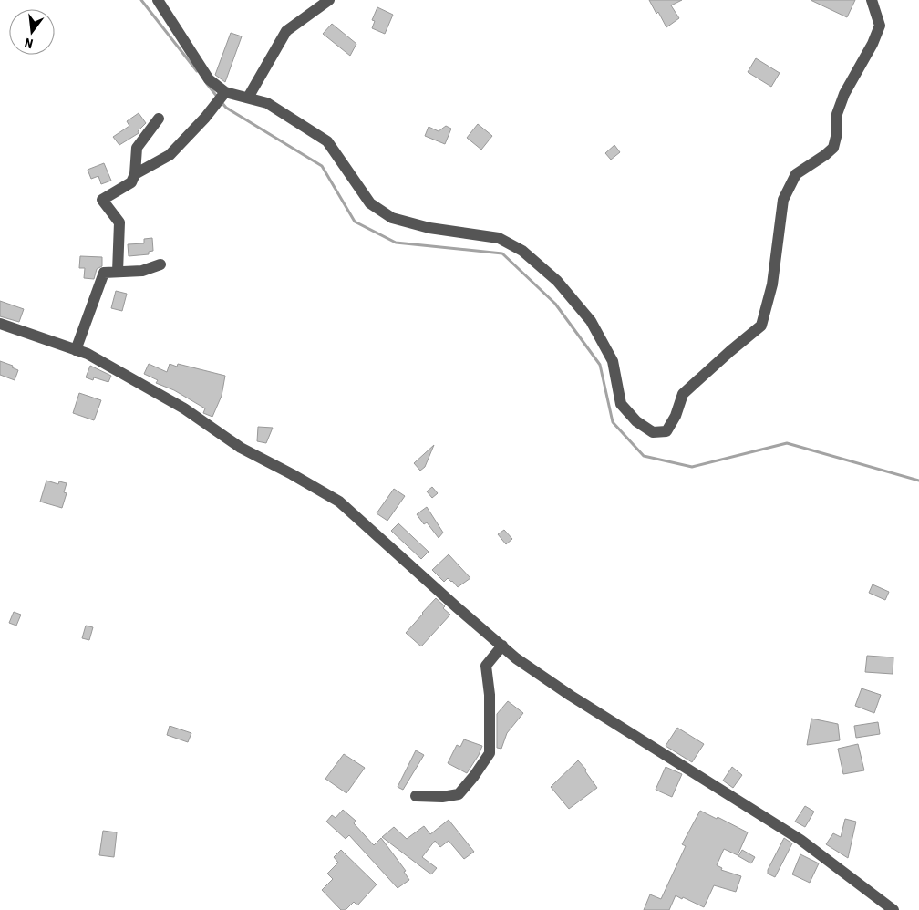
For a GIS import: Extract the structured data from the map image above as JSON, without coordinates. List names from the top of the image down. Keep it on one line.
{"north":"bottom"}
